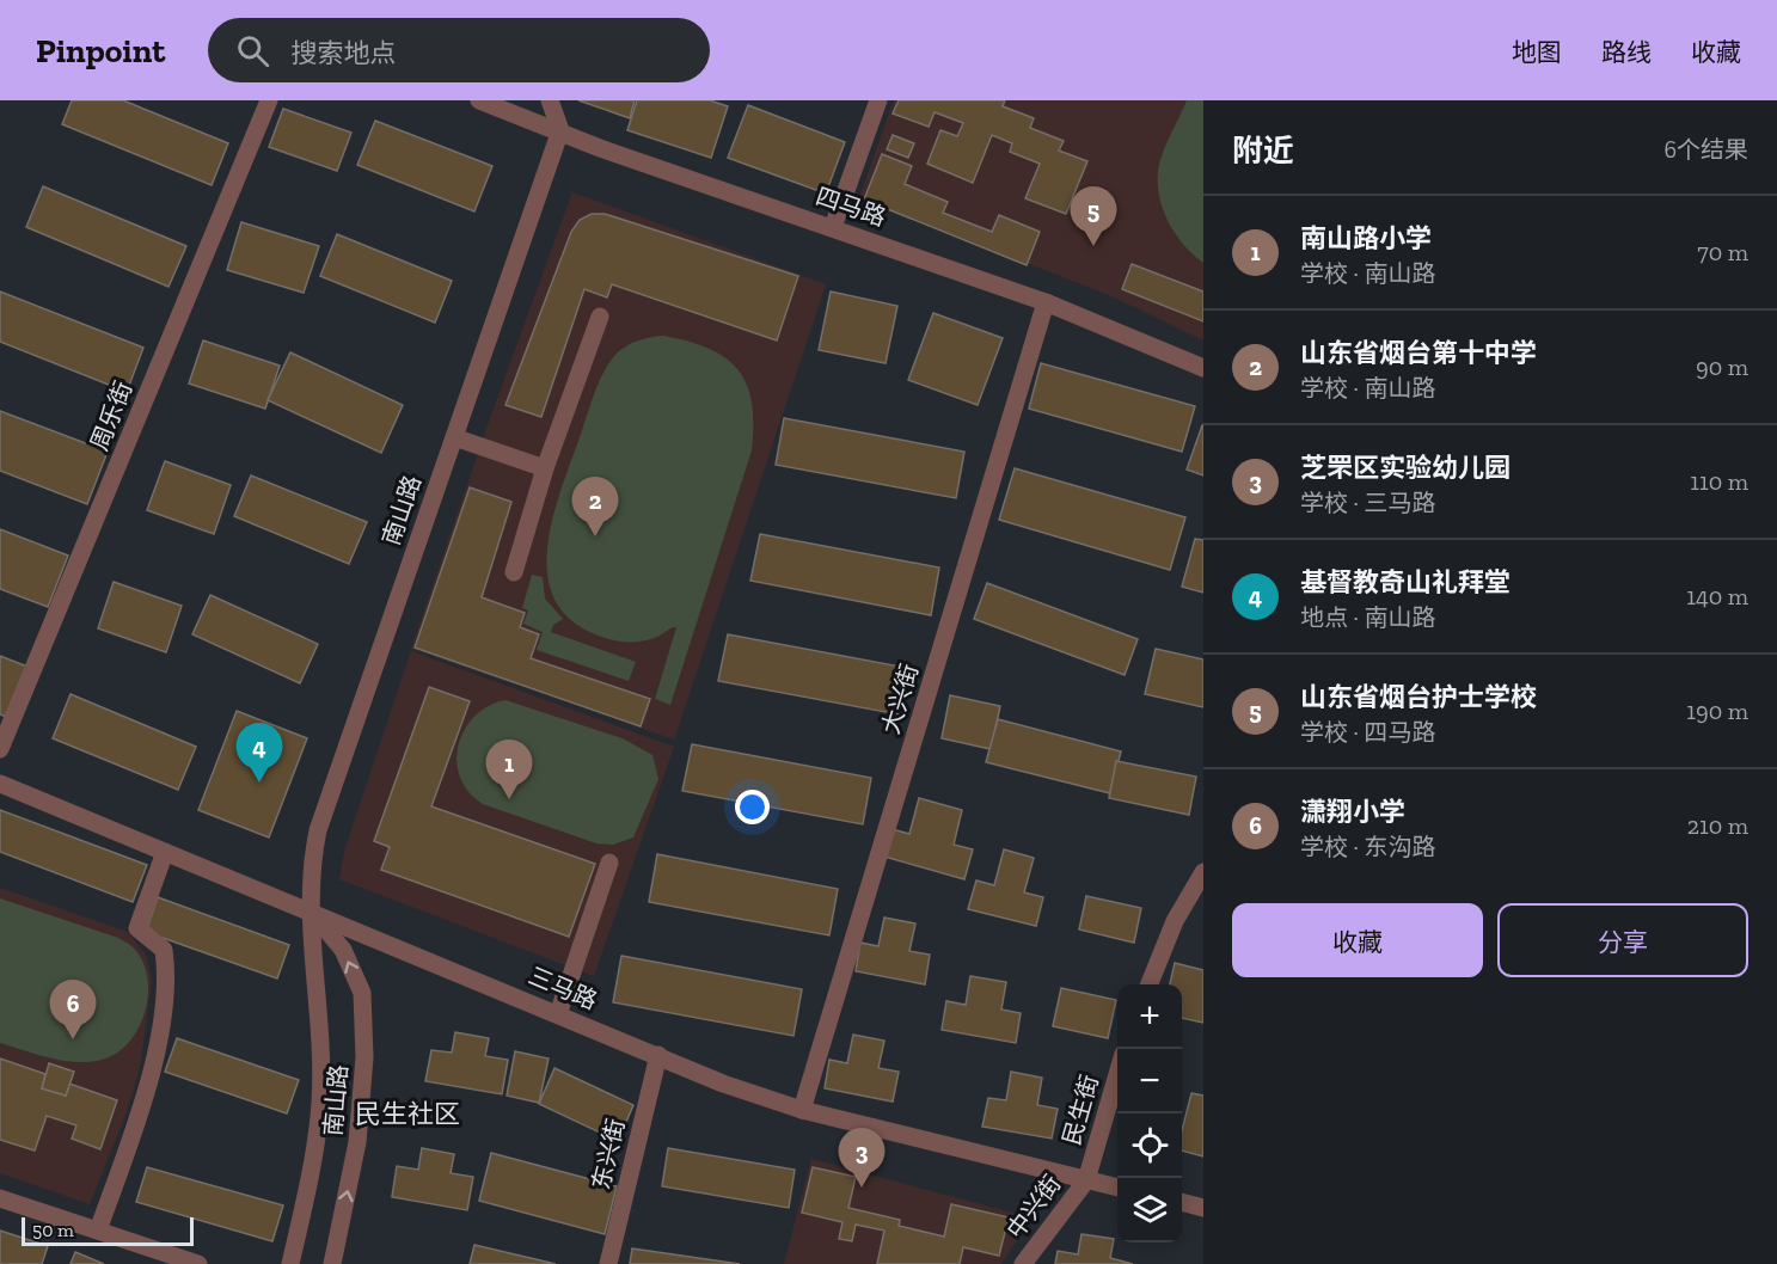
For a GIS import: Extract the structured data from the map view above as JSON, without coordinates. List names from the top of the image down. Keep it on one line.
{"streets":{"street":["四马路","周乐街","南山路","大兴街","三马路","民生街","东兴街","中兴街"]},"crossings":[["四马路","南山路"],["四马路","大兴街"],["南山路","三马路"],["大兴街","三马路"],["三马路","民生街"],["三马路","东兴街"],["三马路","中兴街"],["民生街","中兴街"]],"districts":["民生社区"],"scale_bar":"50 m","page":{"header":"Pinpoint","search":"搜索地点","nav":["地图","路线","收藏"],"heading":["附近","6个结果"],"pins":["5","2","4","1","6","3"],"list":[{"mark":"1","name":"南山路小学","note":"学校 · 南山路","value":"70 m"},{"mark":"2","name":"山东省烟台第十中学","note":"学校 · 南山路","value":"90 m"},{"mark":"3","name":"芝罘区实验幼儿园","note":"学校 · 三马路","value":"110 m"},{"mark":"4","name":"基督教奇山礼拜堂","note":"地点 · 南山路","value":"140 m"},{"mark":"5","name":"山东省烟台护士学校","note":"学校 · 四马路","value":"190 m"},{"mark":"6","name":"潇翔小学","note":"学校 · 东沟路","value":"210 m"}],"buttons":["收藏","分享"],"map_buttons":["+","−"],"scale":"50 m"}}
